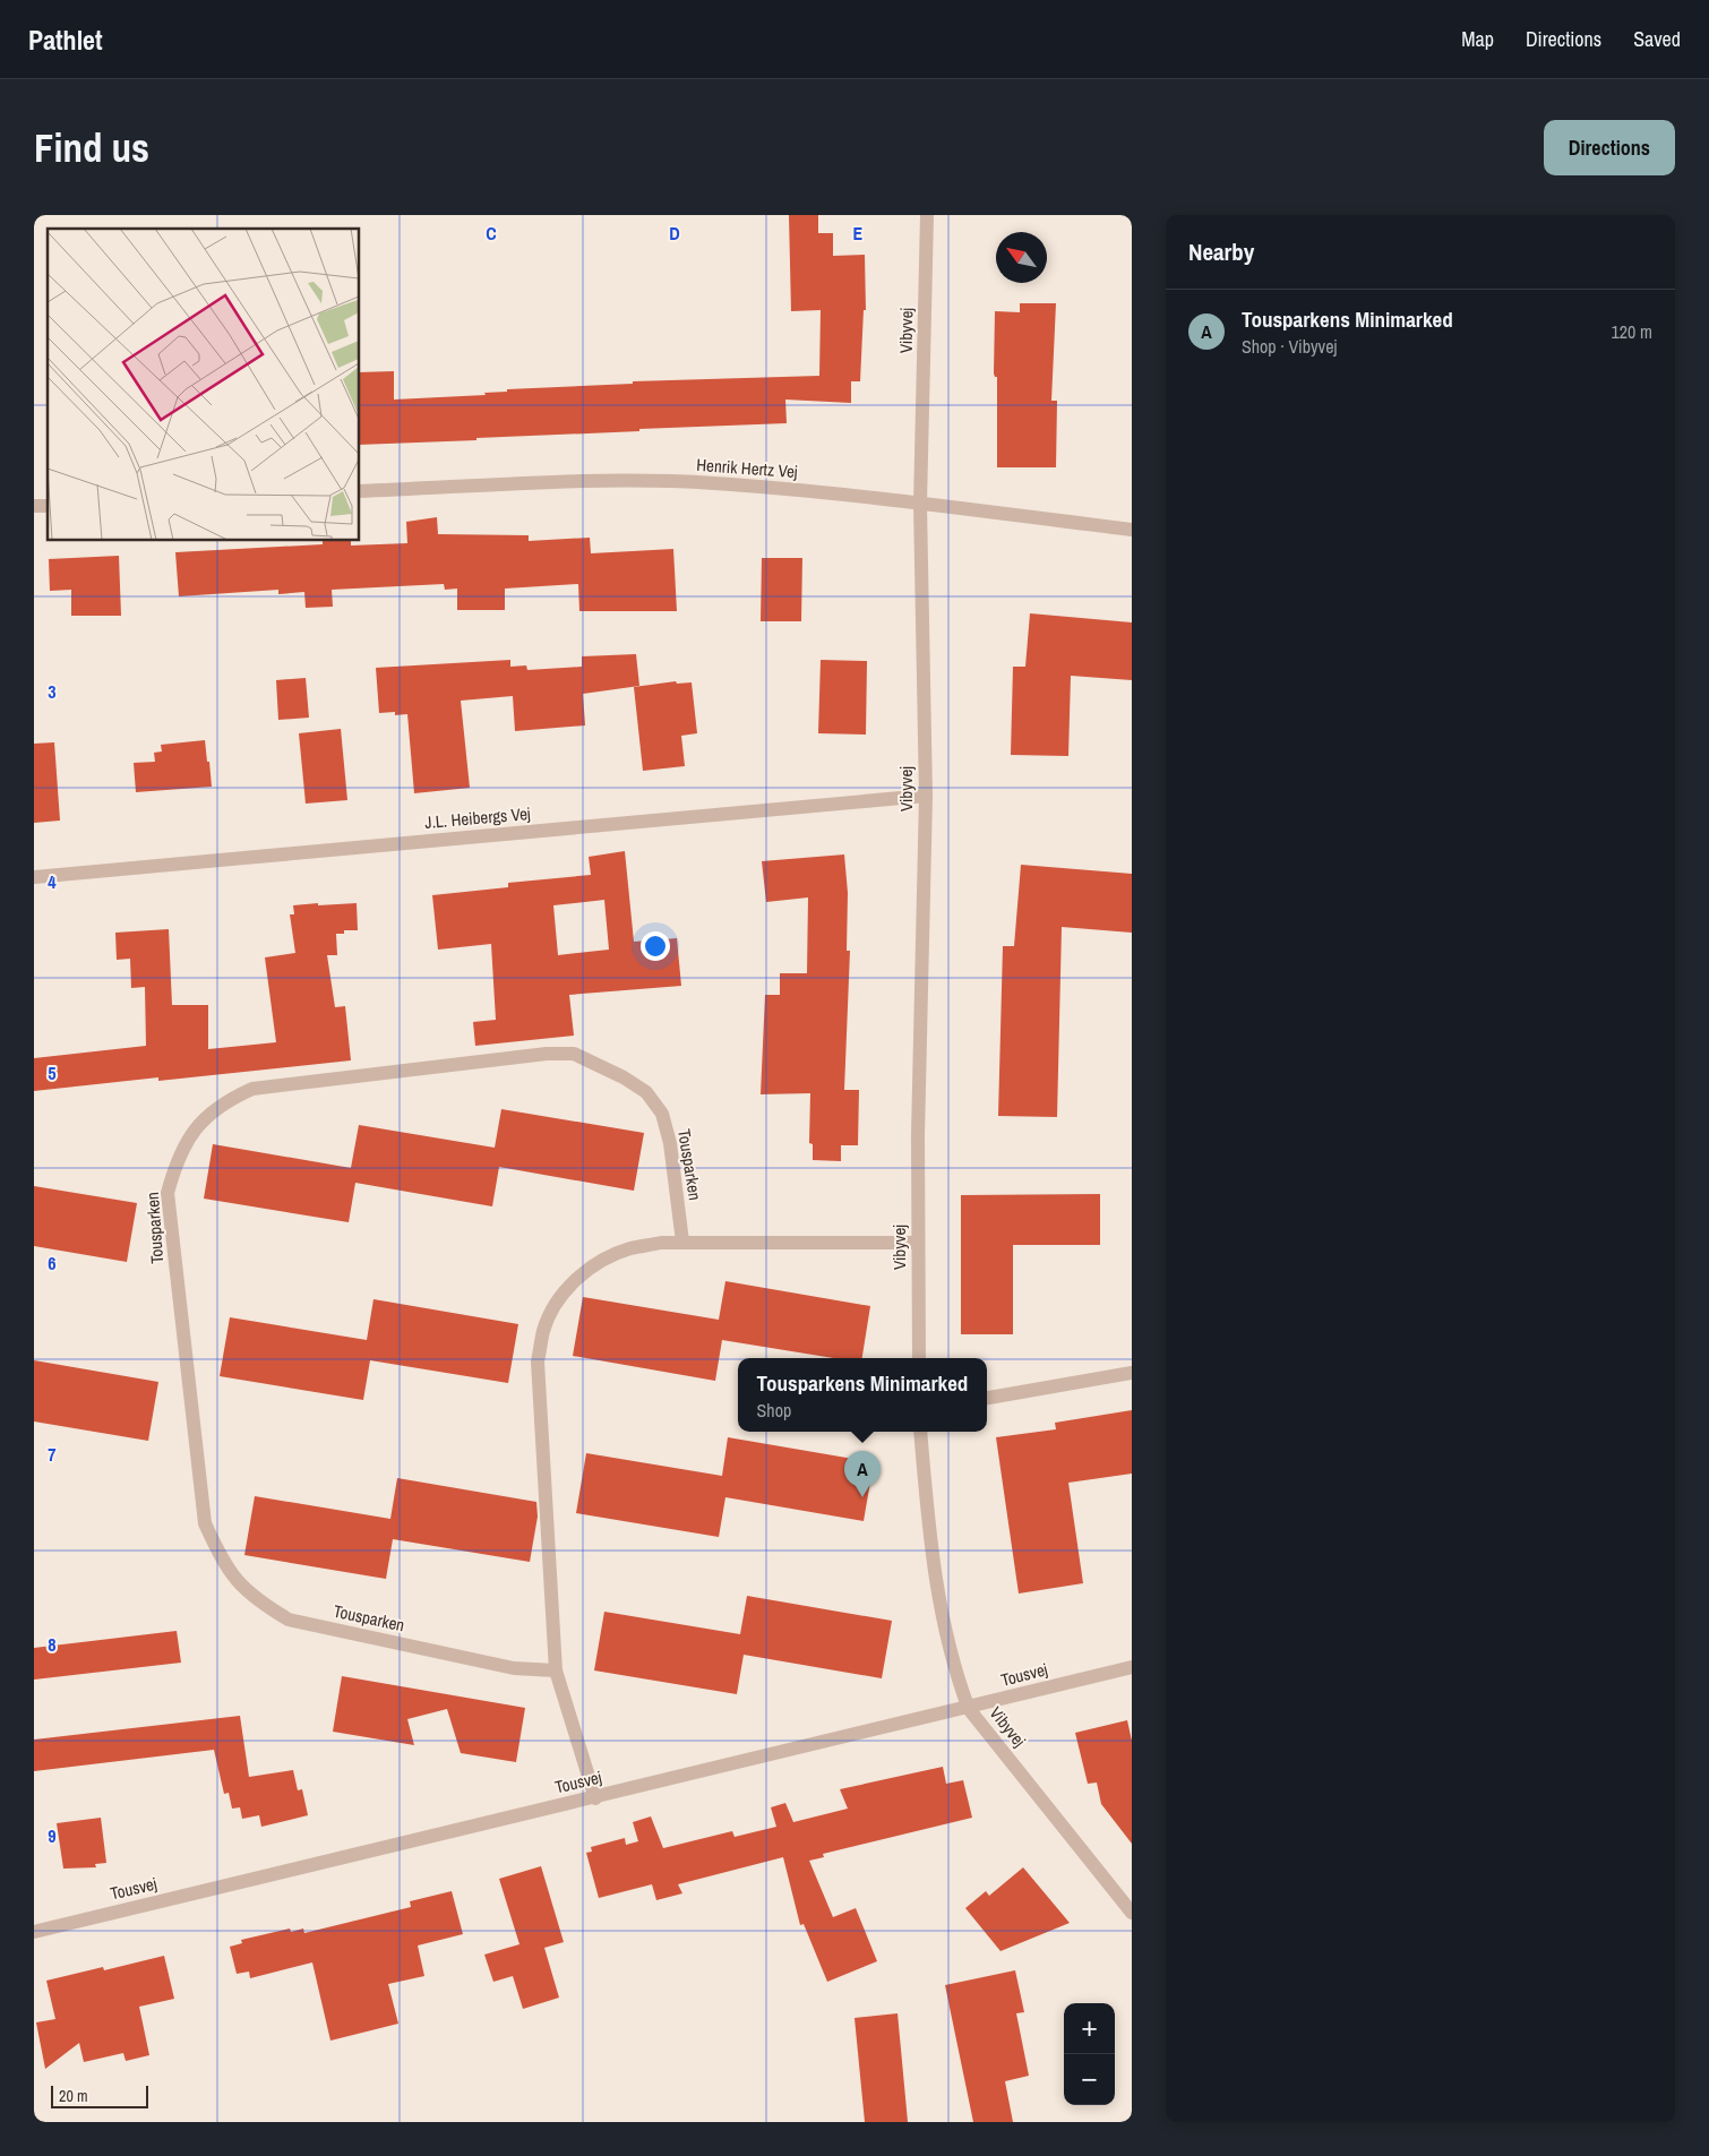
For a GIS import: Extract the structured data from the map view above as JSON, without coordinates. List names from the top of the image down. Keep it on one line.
{"streets":{"street":["Vibyvej","Henrik Hertz Vej","J.L. Heibergs Vej","Tousparken","Tousvej"]},"crossings":[["Vibyvej","Henrik Hertz Vej"],["Vibyvej","J.L. Heibergs Vej"],["Vibyvej","Tousvej"]],"scale_bar":"20 m","north":"top left","page":{"header":"Pathlet","nav":["Map","Directions","Saved"],"buttons":"Directions","title":"Find us","heading":"Nearby","list":[{"mark":"A","name":"Tousparkens Minimarked","note":"Shop · Vibyvej","value":"120 m"}],"popup":["Tousparkens Minimarked","Shop"],"pins":"A","map_buttons":["+","−"],"scale":"20 m"},"grid":{"columns":["C","D","E"],"rows":["3","4","5","6","7","8","9"]}}
